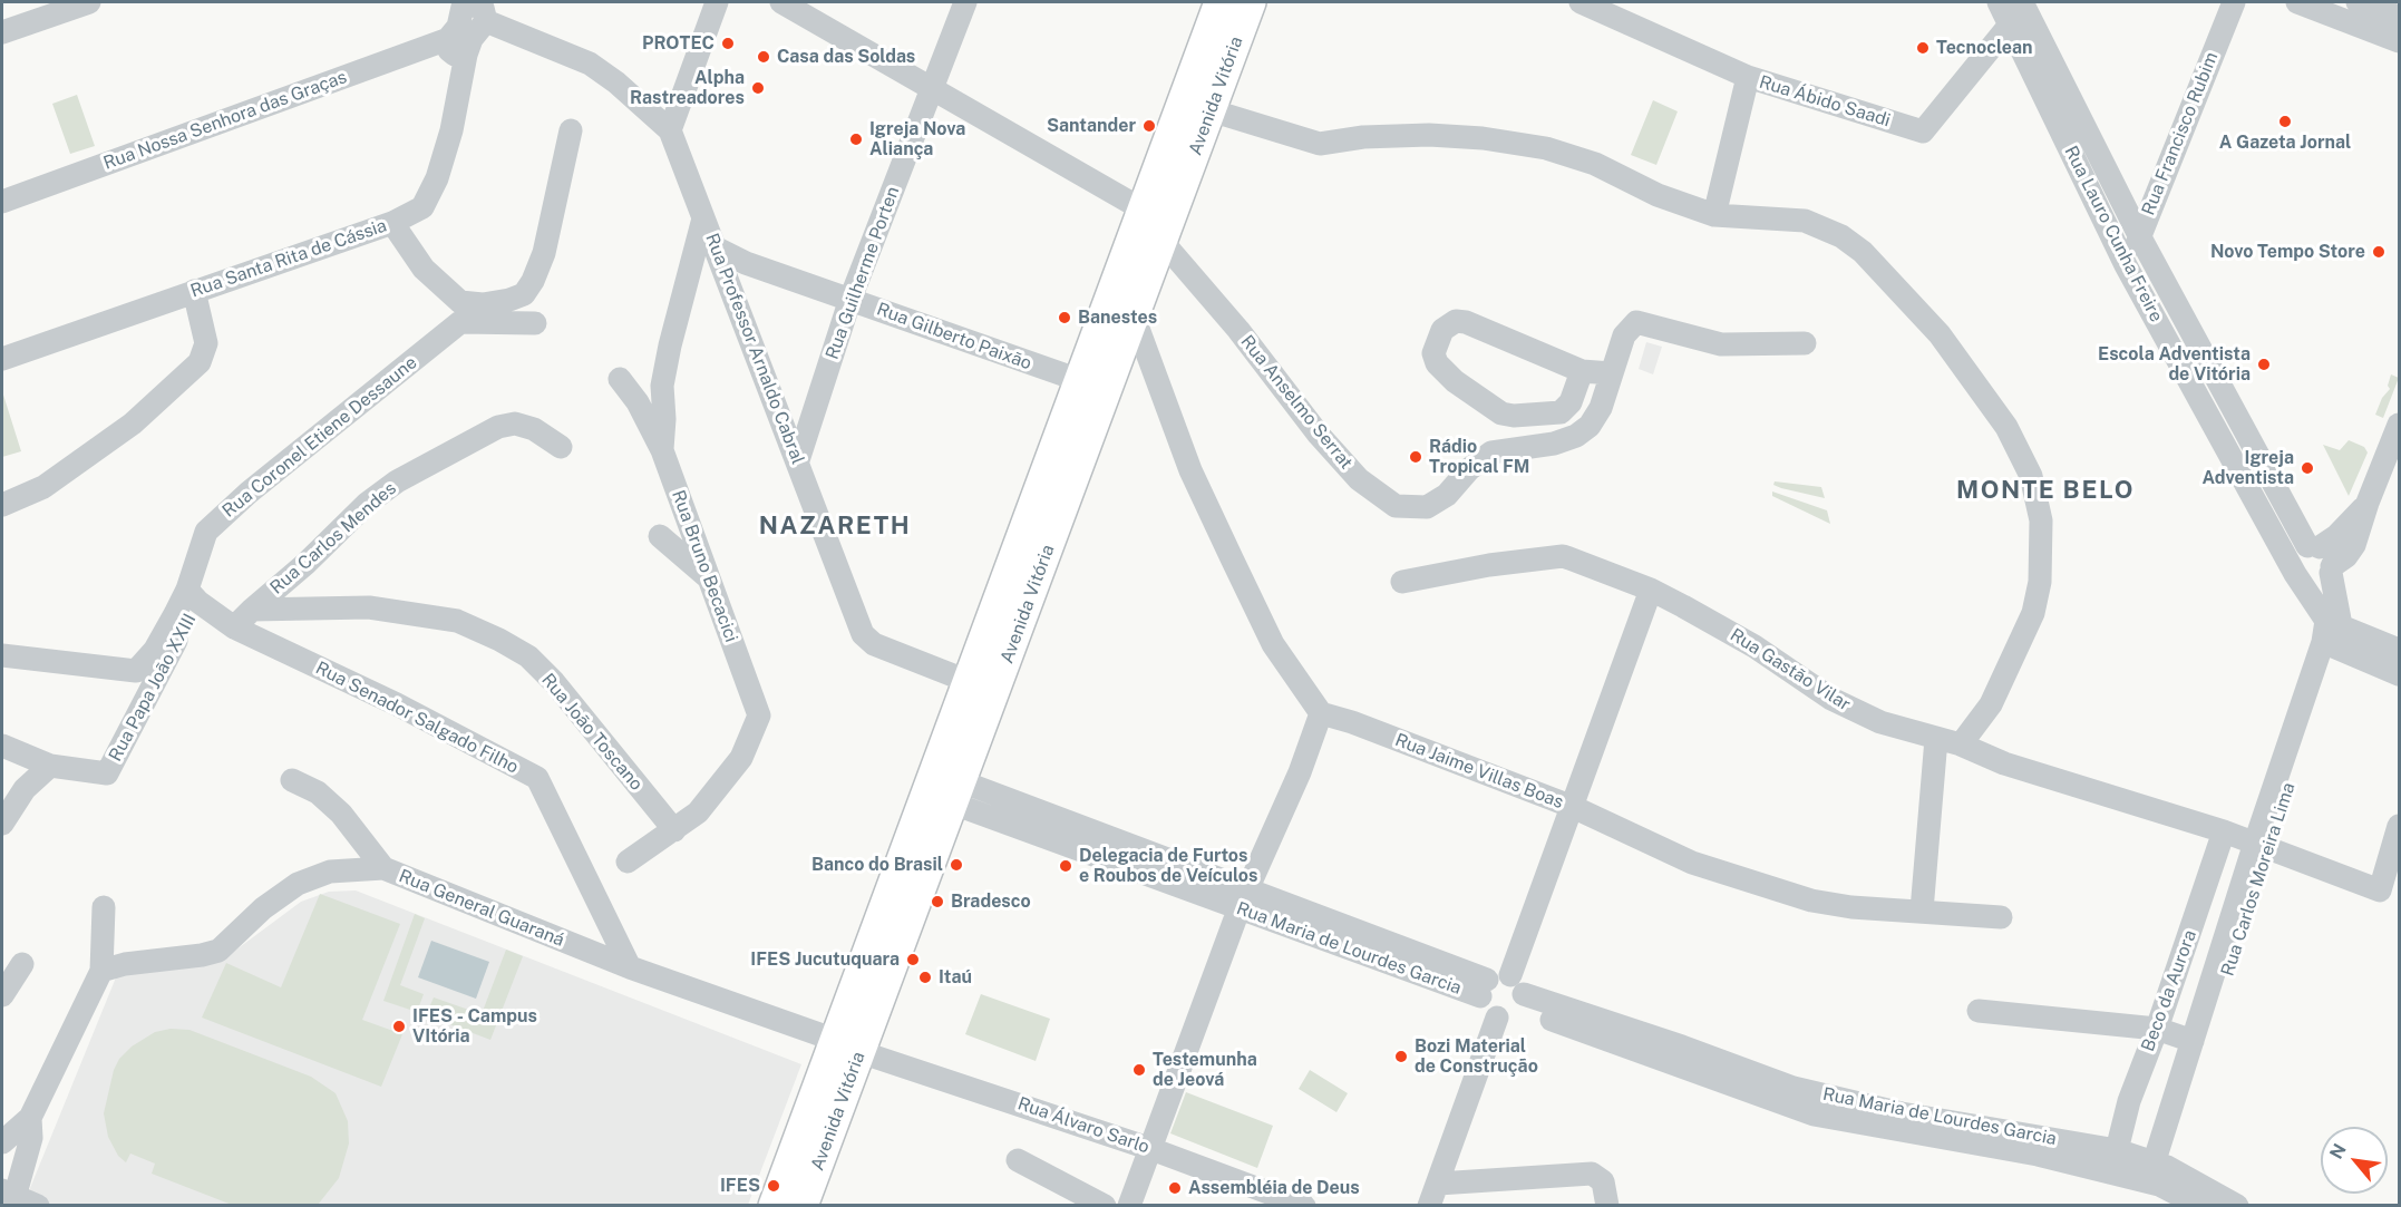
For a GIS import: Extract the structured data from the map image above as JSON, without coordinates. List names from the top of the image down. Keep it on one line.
{"streets":{"main road":["Avenida Vitória"],"street":["Rua Ábido Saadi","Rua Nossa Senhora das Graças","Rua Francisco Rubim","Rua Lauro Cunha Freire","Rua Santa Rita de Cássia","Rua Guilherme Porten","Rua Gilberto Paixão","Rua Professor Arnaldo Cabral","Rua Anselmo Serrat","Rua Coronel Etiene Dessaune","Rua Carlos Mendes","Rua Bruno Becacici","Rua Gastão Vilar","Rua Papa João XXIII","Rua Senador Salgado Filho","Rua João Toscano","Rua Jaime Villas Boas","Rua Carlos Moreira Lima","Rua General Guaraná","Rua Maria de Lourdes Garcia","Beco da Aurora","Rua Álvaro Sarlo"]},"crossings":[["Avenida Vitória","Rua Gilberto Paixão"],["Avenida Vitória","Rua Professor Arnaldo Cabral"],["Avenida Vitória","Rua Anselmo Serrat"],["Avenida Vitória","Rua General Guaraná"],["Avenida Vitória","Rua Maria de Lourdes Garcia"],["Avenida Vitória","Rua Álvaro Sarlo"],["Rua Ábido Saadi","Rua Lauro Cunha Freire"],["Rua Nossa Senhora das Graças","Rua Santa Rita de Cássia"],["Rua Francisco Rubim","Rua Lauro Cunha Freire"],["Rua Lauro Cunha Freire","Rua Carlos Moreira Lima"],["Rua Santa Rita de Cássia","Rua Professor Arnaldo Cabral"],["Rua Guilherme Porten","Rua Gilberto Paixão"],["Rua Guilherme Porten","Rua Professor Arnaldo Cabral"],["Rua Gilberto Paixão","Rua Professor Arnaldo Cabral"],["Rua Professor Arnaldo Cabral","Rua Bruno Becacici"],["Rua Coronel Etiene Dessaune","Rua Papa João XXIII"],["Rua Coronel Etiene Dessaune","Rua Senador Salgado Filho"],["Rua Carlos Mendes","Rua João Toscano"],["Rua Bruno Becacici","Rua João Toscano"],["Rua Gastão Vilar","Rua Carlos Moreira Lima"],["Rua Gastão Vilar","Beco da Aurora"],["Rua Papa João XXIII","Rua Senador Salgado Filho"],["Rua Senador Salgado Filho","Rua General Guaraná"],["Rua Carlos Moreira Lima","Rua Maria de Lourdes Garcia"],["Rua General Guaraná","Rua Álvaro Sarlo"],["Rua Maria de Lourdes Garcia","Beco da Aurora"]],"districts":["MONTE BELO","NAZARETH"],"places":["PROTEC","Tecnoclean","Casa das Soldas","Alpha Rastreadores","A Gazeta Jornal","Santander","Igreja Nova Aliança","Novo Tempo Store","Banestes","Escola Adventista de Vitória","Rádio Tropical FM","Igreja Adventista","Banco do Brasil","Delegacia de Furtos e Roubos de Veículos","Bradesco","IFES Jucutuquara","Itaú","IFES - Campus VItória","Bozi Material de Construção","Testemunha de Jeová","IFES","Assembléia de Deus"],"north":"top left"}
